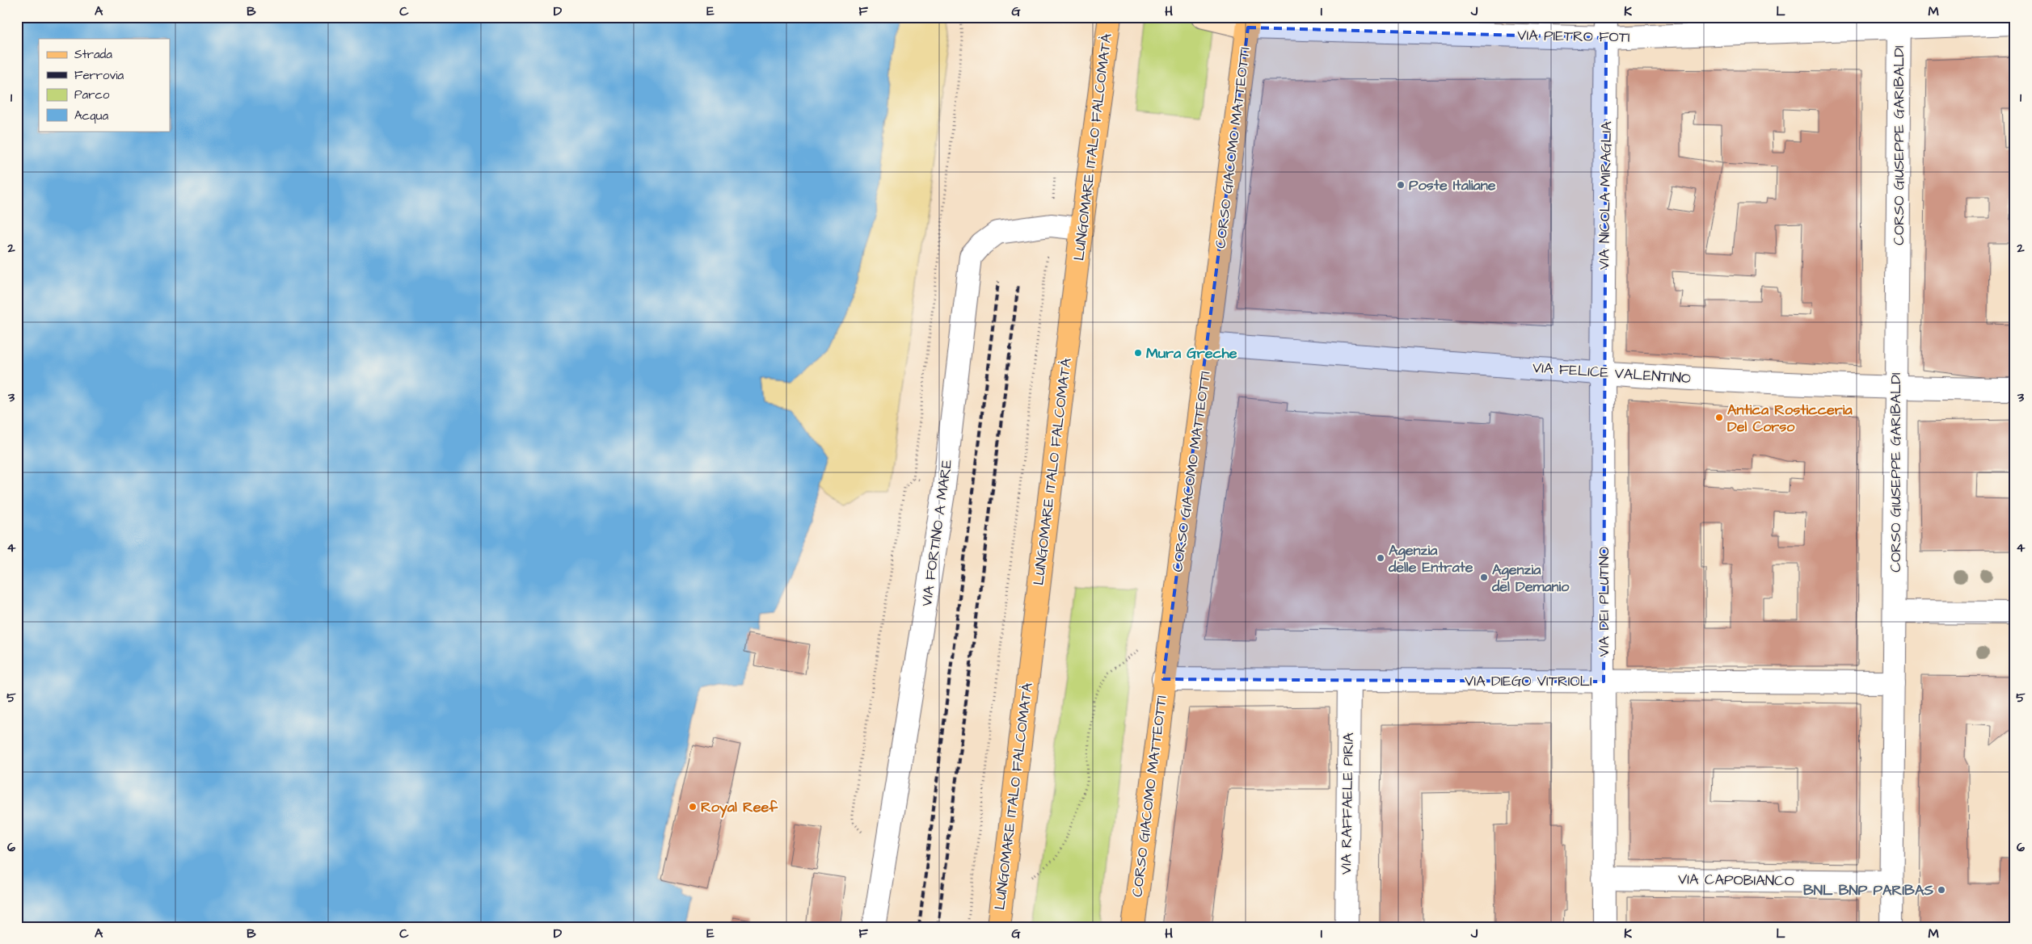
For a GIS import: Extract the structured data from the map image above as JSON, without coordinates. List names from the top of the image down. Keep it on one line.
{"streets":{"main road":["LUNGOMARE ITALO FALCOMATÀ","CORSO GIACOMO MATTEOTTI"],"street":["VIA PIETRO FOTI","CORSO GIUSEPPE GARIBALDI","VIA NICOLA MIRAGLIA","VIA FELICE VALENTINO","VIA FORTINO A MARE","VIA DEI PLUTINO","VIA DIEGO VITRIOLI","VIA RAFFAELE PIRIA","VIA CAPOBIANCO"]},"crossings":[["VIA PIETRO FOTI","CORSO GIUSEPPE GARIBALDI"],["VIA PIETRO FOTI","CORSO GIACOMO MATTEOTTI"],["VIA PIETRO FOTI","VIA NICOLA MIRAGLIA"],["CORSO GIUSEPPE GARIBALDI","VIA FELICE VALENTINO"],["CORSO GIUSEPPE GARIBALDI","VIA DIEGO VITRIOLI"],["CORSO GIUSEPPE GARIBALDI","VIA CAPOBIANCO"],["LUNGOMARE ITALO FALCOMATÀ","VIA FORTINO A MARE"],["CORSO GIACOMO MATTEOTTI","VIA FELICE VALENTINO"],["CORSO GIACOMO MATTEOTTI","VIA DIEGO VITRIOLI"],["VIA NICOLA MIRAGLIA","VIA FELICE VALENTINO"],["VIA NICOLA MIRAGLIA","VIA DEI PLUTINO"],["VIA FELICE VALENTINO","VIA DEI PLUTINO"],["VIA DEI PLUTINO","VIA DIEGO VITRIOLI"],["VIA DEI PLUTINO","VIA CAPOBIANCO"],["VIA DIEGO VITRIOLI","VIA RAFFAELE PIRIA"]],"places":["Poste Italiane","Mura Greche","Antica Rosticceria Del Corso","Agenzia delle Entrate","Agenzia del Demanio","Royal Reef","BNL BNP PARIBAS"],"legend":["Strada","Ferrovia","Parco","Acqua"],"grid":{"columns":["A","B","C","D","E","F","G","H","I","J","K","L","M"],"rows":["1","2","3","4","5","6"]}}
